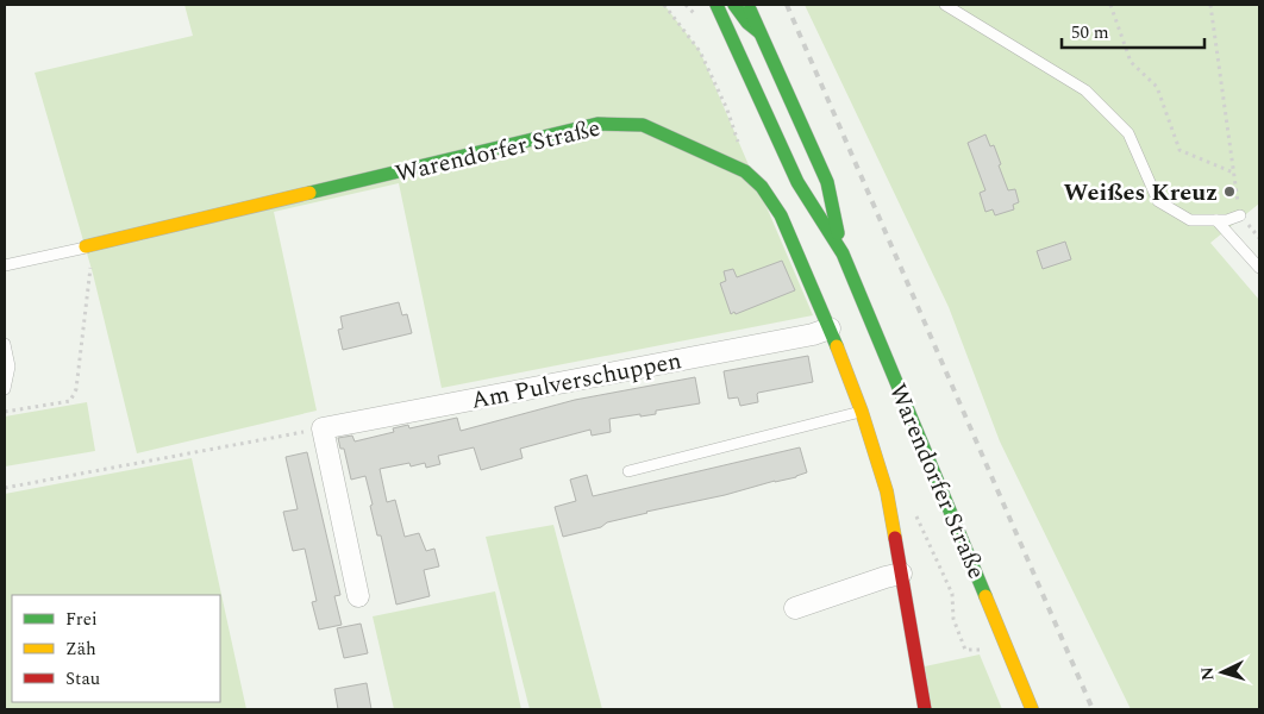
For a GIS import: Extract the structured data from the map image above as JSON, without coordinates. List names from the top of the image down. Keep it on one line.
{"streets":{"main road":["Warendorfer Straße"],"street":["Am Pulverschuppen"]},"crossings":[["Warendorfer Straße","Am Pulverschuppen"]],"places":["Weißes Kreuz"],"legend":["Frei","Zäh","Stau"],"scale_bar":"50 m","north":"left"}
